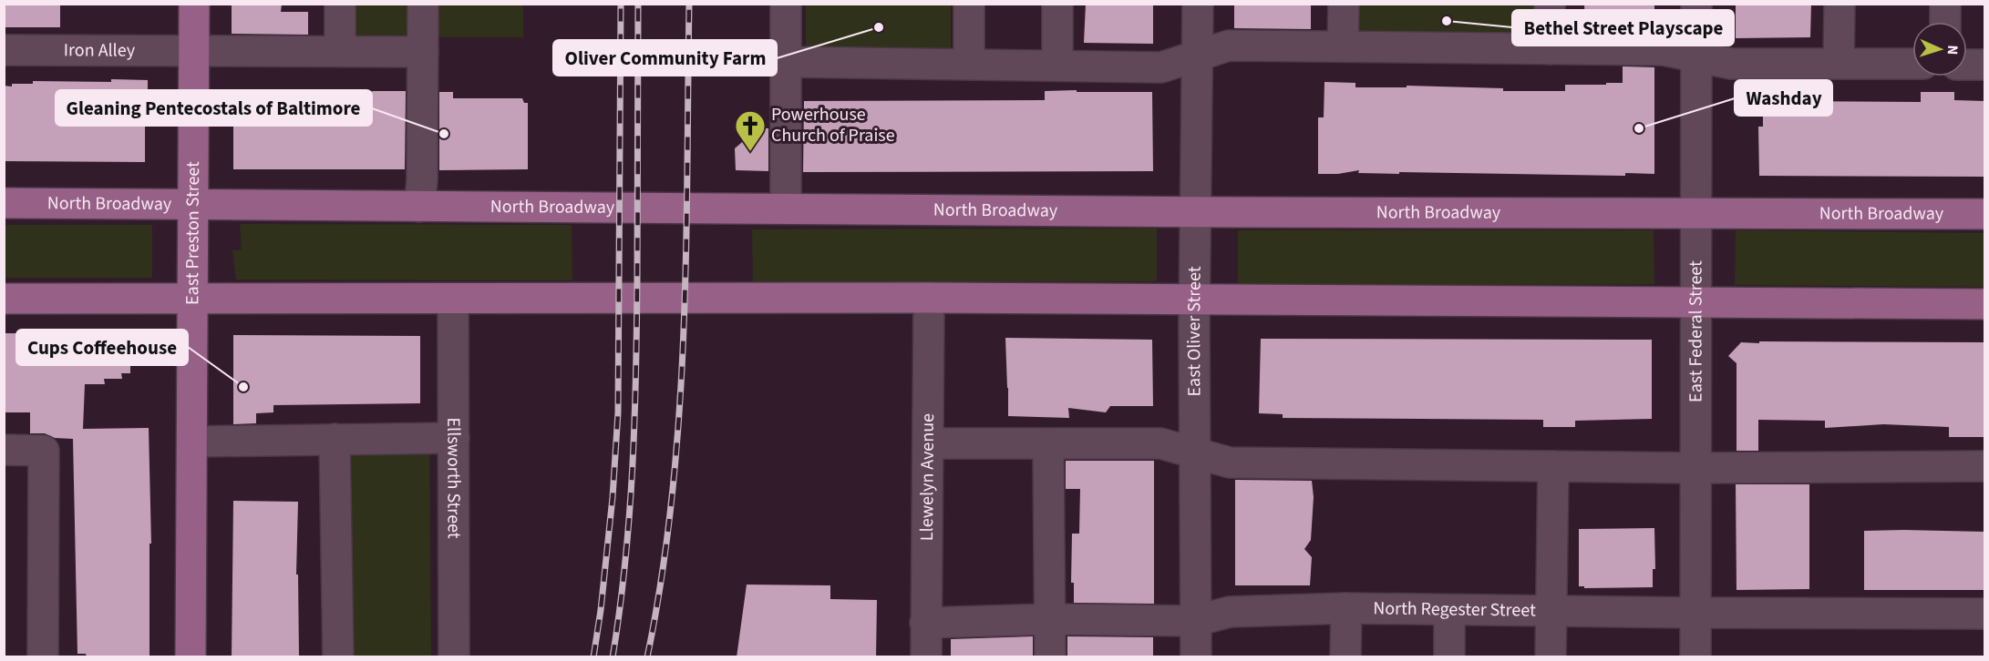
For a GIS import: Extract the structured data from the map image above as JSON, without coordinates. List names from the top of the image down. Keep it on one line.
{"streets":{"main road":["North Broadway","East Preston Street"],"street":["Iron Alley","East Oliver Street","East Federal Street","Llewelyn Avenue","Ellsworth Street","North Regester Street"]},"crossings":[["Iron Alley","East Preston Street"],["North Broadway","East Preston Street"],["North Broadway","East Oliver Street"],["North Broadway","East Federal Street"],["East Oliver Street","North Regester Street"],["East Federal Street","North Regester Street"],["Llewelyn Avenue","North Regester Street"]],"places":{"other":["Bethel Street Playscape","Oliver Community Farm","Washday","Gleaning Pentecostals of Baltimore","Cups Coffeehouse"],"church":["Powerhouse Church of Praise"]},"north":"right"}
